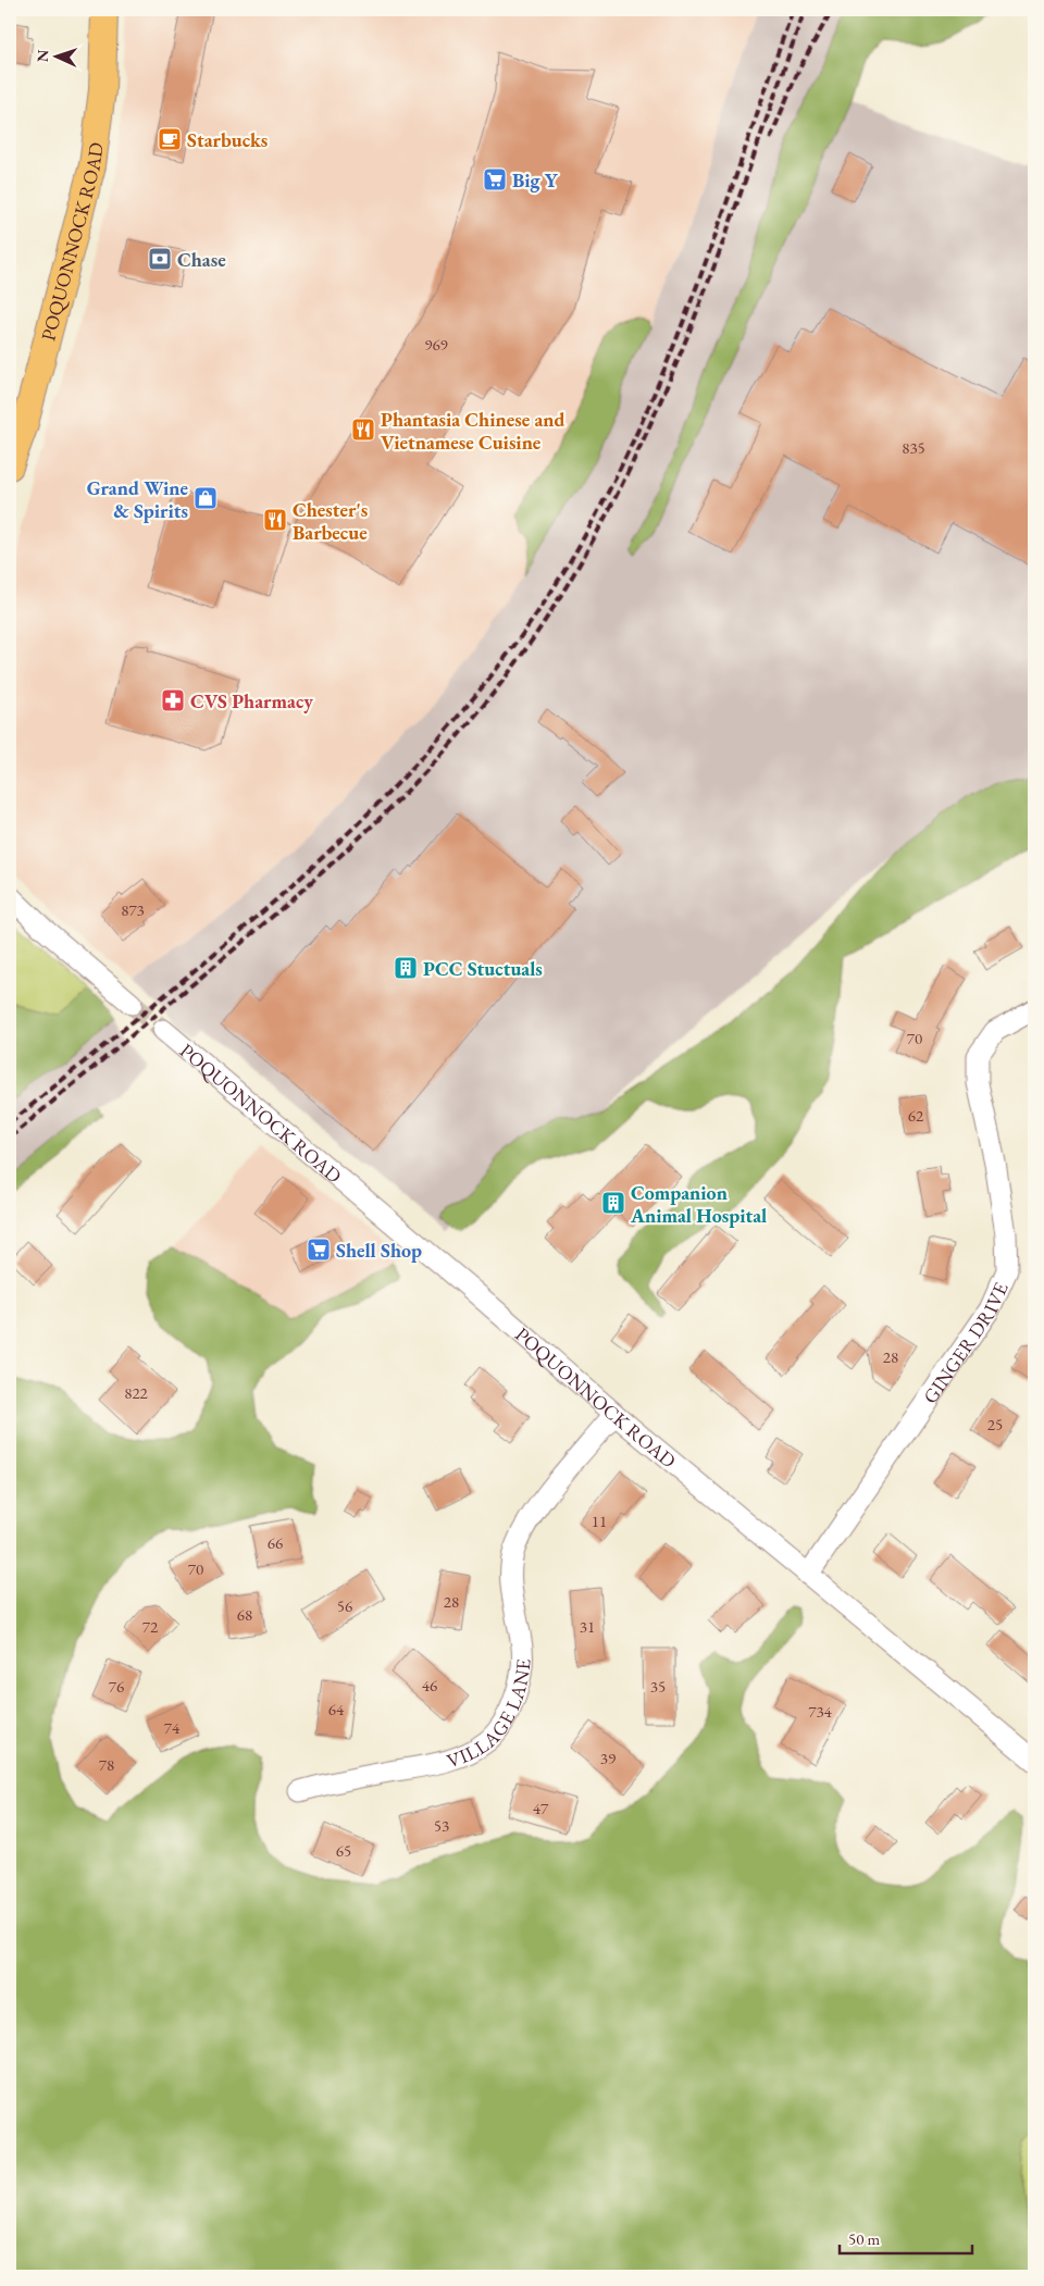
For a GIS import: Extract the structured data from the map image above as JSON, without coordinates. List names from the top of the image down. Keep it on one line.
{"streets":{"main road":["POQUONNOCK ROAD"],"street":["GINGER DRIVE","VILLAGE LANE"]},"crossings":[["POQUONNOCK ROAD","GINGER DRIVE"],["POQUONNOCK ROAD","VILLAGE LANE"]],"places":{"cafe":["Starbucks"],"supermarket":["Big Y","Shell Shop"],"bank":["Chase"],"restaurant":["Phantasia Chinese and Vietnamese Cuisine","Chester's Barbecue"],"shop":["Grand Wine & Spirits"],"pharmacy":["CVS Pharmacy"],"building":["PCC Stuctuals","Companion Animal Hospital"]},"house_numbers":["969","835","873","70","62","28","822","25","11","66","70","28","56","68","72","31","46","76","35","64","734","74","39","78","47","53","65"],"scale_bar":"50 m","north":"left"}
